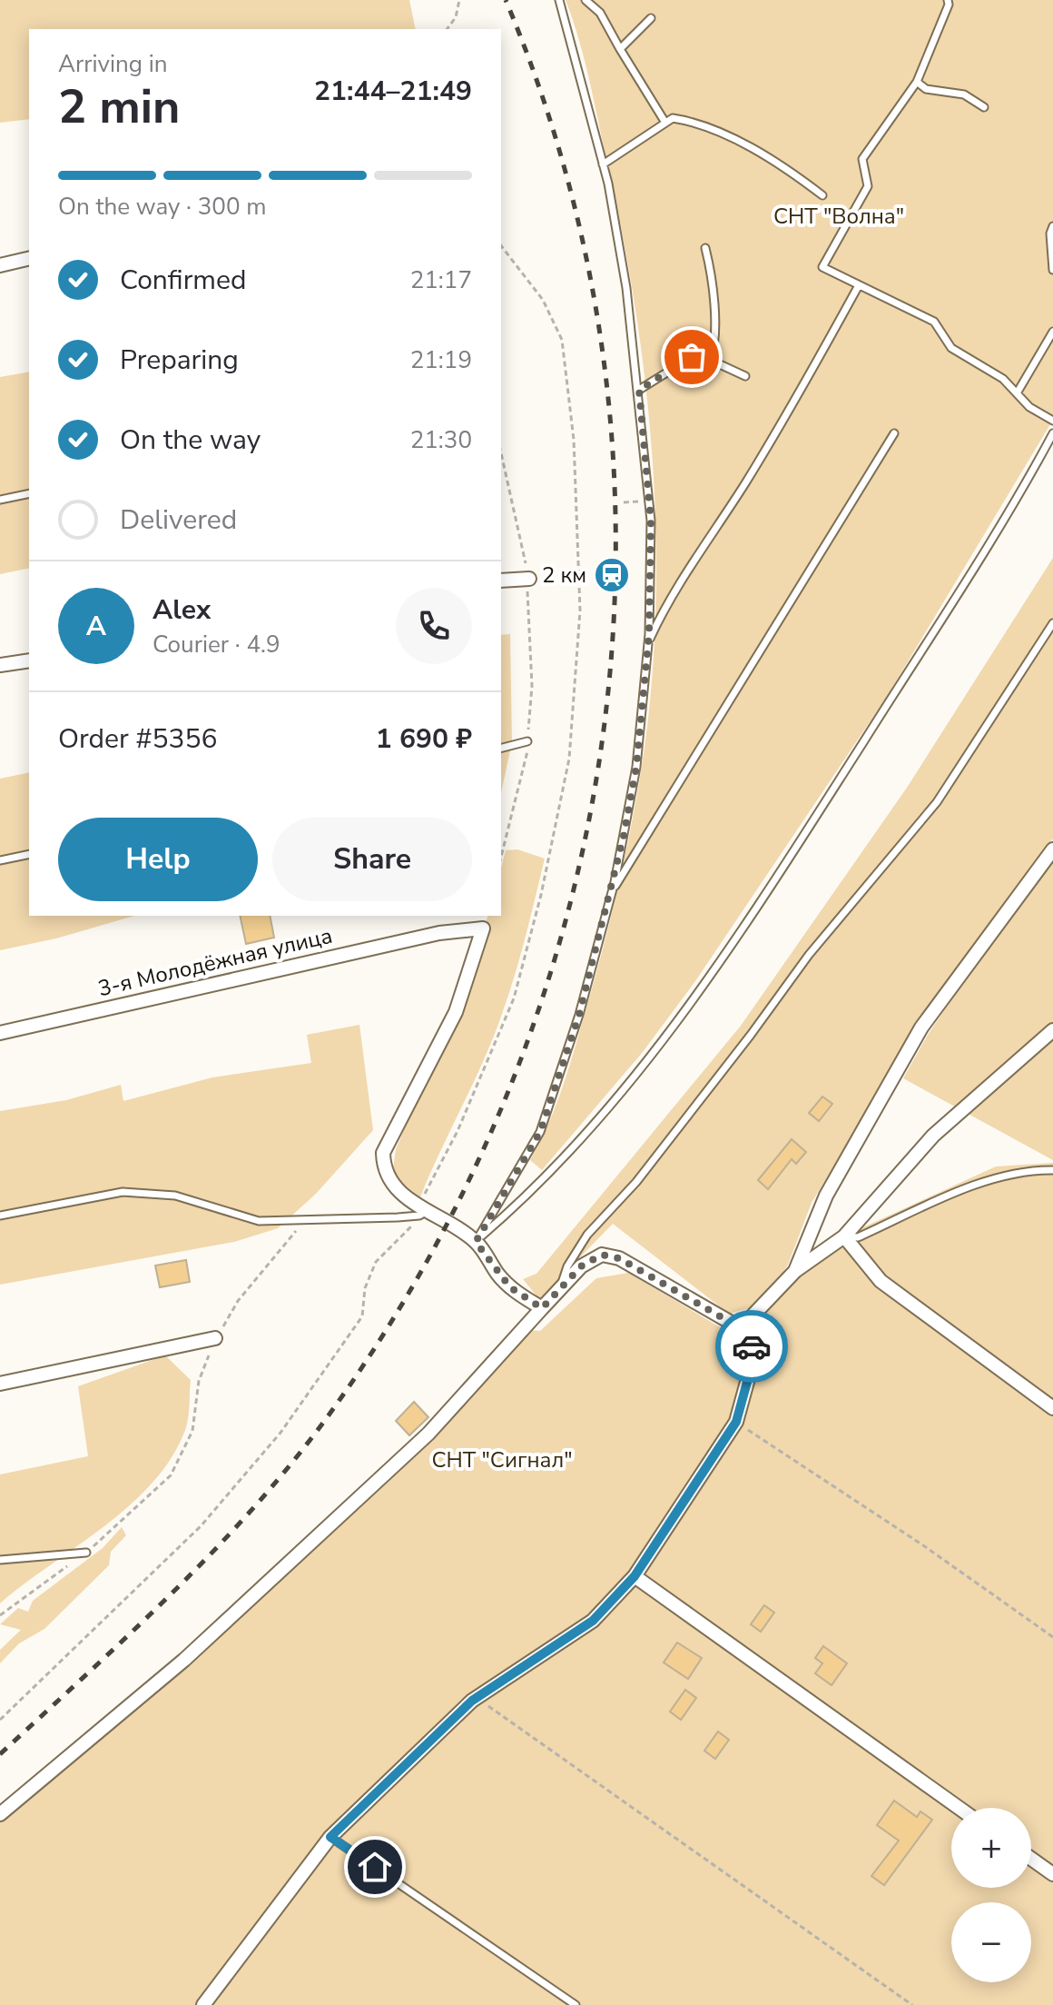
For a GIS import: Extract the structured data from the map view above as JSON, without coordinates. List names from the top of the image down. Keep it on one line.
{"streets":{"street":["3-я Молодёжная улица"]},"parks":["СНТ \"Волна\"","СНТ \"Сигнал\""],"places":{"station":["2 км"]},"page":{"heading":["2 min","Arriving in","21:44–21:49"],"panel":["Alex","Courier · 4.9","Order #5356","1 690 ₽"],"bar":"On the way · 300 m","list":[["Confirmed","21:17"],["Preparing","21:19"],["On the way","21:30"],"Delivered"],"round":"A","buttons":["Help","Share"],"map_buttons":["+","−"]}}
